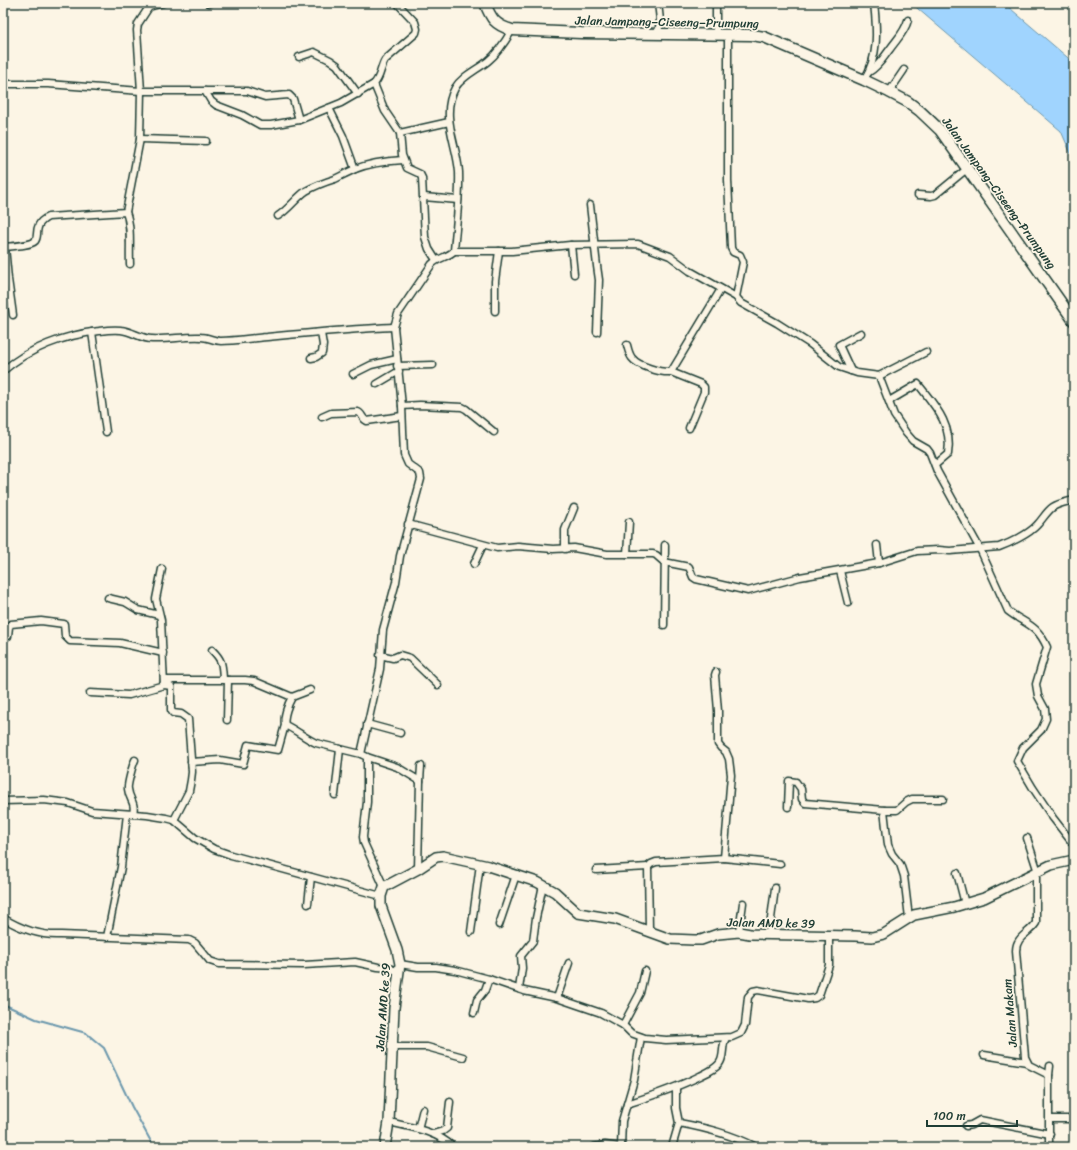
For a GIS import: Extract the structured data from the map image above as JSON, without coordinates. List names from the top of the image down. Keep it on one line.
{"streets":{"main road":["Jalan Jampang–Ciseeng–Prumpung"],"street":["Jalan AMD ke 39","Jalan Makam"]},"crossings":[["Jalan AMD ke 39","Jalan Makam"]],"scale_bar":"100 m"}
